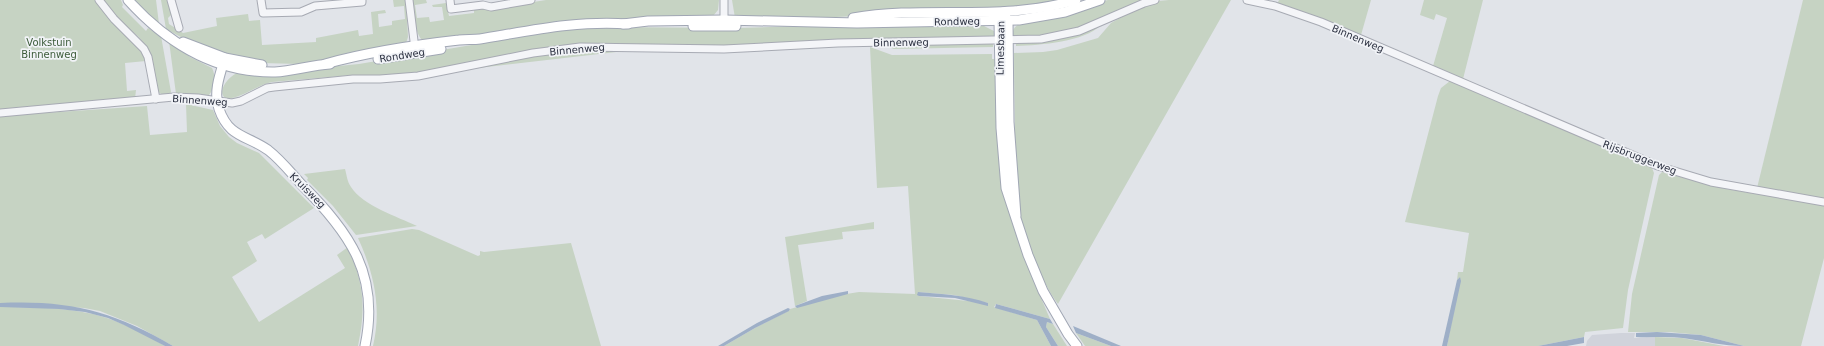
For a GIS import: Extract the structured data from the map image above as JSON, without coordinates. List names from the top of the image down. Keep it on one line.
{"streets":{"main road":["Rondweg","Limesbaan","Kruisweg"],"street":["Binnenweg","Rijsbruggerweg"]},"crossings":[["Rondweg","Limesbaan"],["Binnenweg","Limesbaan"],["Binnenweg","Rijsbruggerweg"],["Binnenweg","Kruisweg"]],"parks":["Volkstuin Binnenweg"]}
